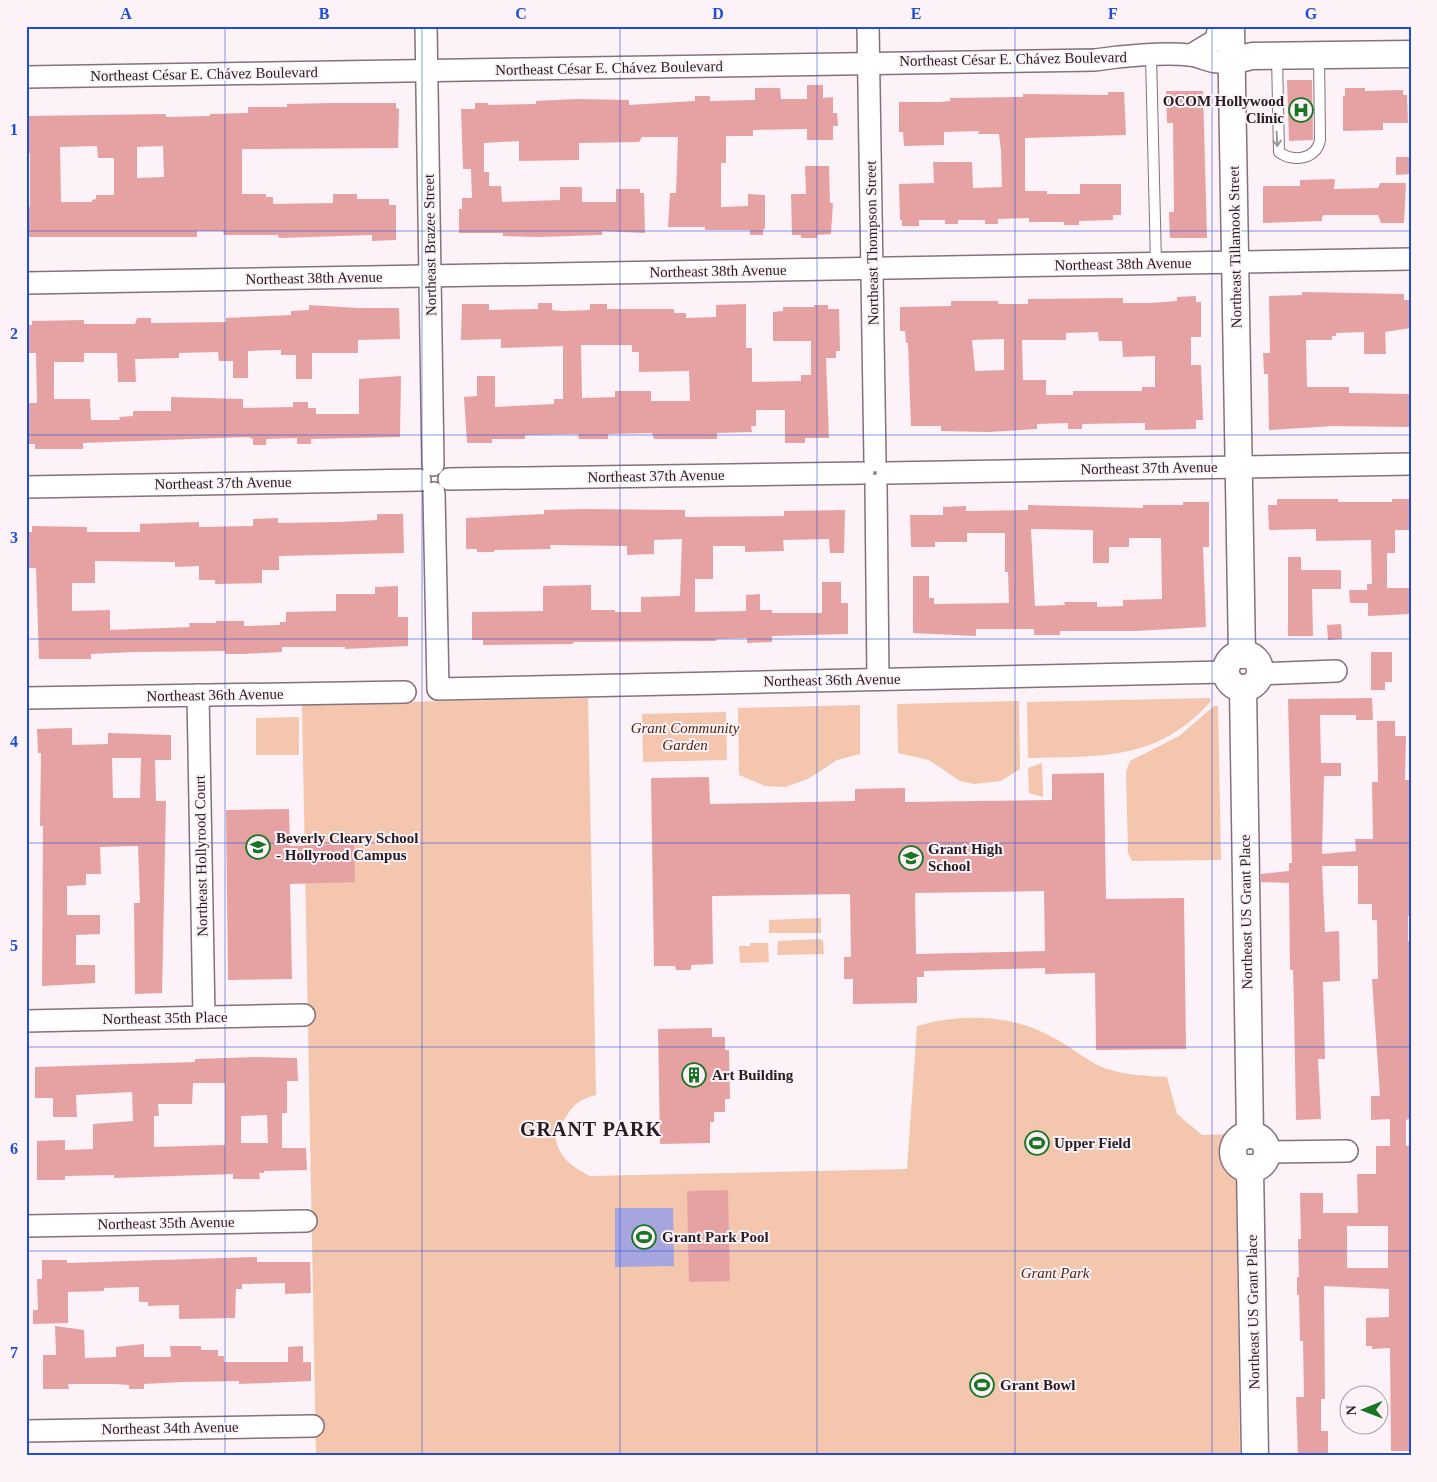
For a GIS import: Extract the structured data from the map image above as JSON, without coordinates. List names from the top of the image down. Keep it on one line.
{"streets":{"street":["Northeast César E. Chávez Boulevard","Northeast Thompson Street","Northeast Brazee Street","Northeast Tillamook Street","Northeast 38th Avenue","Northeast 37th Avenue","Northeast 36th Avenue","Northeast Hollyrood Court","Northeast US Grant Place","Northeast 35th Place","Northeast 35th Avenue","Northeast 34th Avenue"]},"crossings":[["Northeast César E. Chávez Boulevard","Northeast Thompson Street"],["Northeast César E. Chávez Boulevard","Northeast Brazee Street"],["Northeast César E. Chávez Boulevard","Northeast Tillamook Street"],["Northeast Thompson Street","Northeast 38th Avenue"],["Northeast Thompson Street","Northeast 37th Avenue"],["Northeast Thompson Street","Northeast 36th Avenue"],["Northeast Brazee Street","Northeast 38th Avenue"],["Northeast Brazee Street","Northeast 37th Avenue"],["Northeast Brazee Street","Northeast 36th Avenue"],["Northeast Tillamook Street","Northeast 38th Avenue"],["Northeast Tillamook Street","Northeast 37th Avenue"],["Northeast Tillamook Street","Northeast US Grant Place"],["Northeast 37th Avenue","Northeast US Grant Place"],["Northeast 36th Avenue","Northeast Hollyrood Court"],["Northeast 36th Avenue","Northeast US Grant Place"],["Northeast Hollyrood Court","Northeast 35th Place"]],"districts":["GRANT PARK"],"parks":["Grant Community Garden","Grant Park"],"places":{"hospital":["OCOM Hollywood Clinic"],"school or university":["Beverly Cleary School - Hollyrood Campus","Grant High School"],"building":["Art Building"],"sports":["Upper Field","Grant Park Pool","Grant Bowl"]},"north":"left","grid":{"columns":["A","B","C","D","E","F","G"],"rows":["1","2","3","4","5","6","7"]}}
